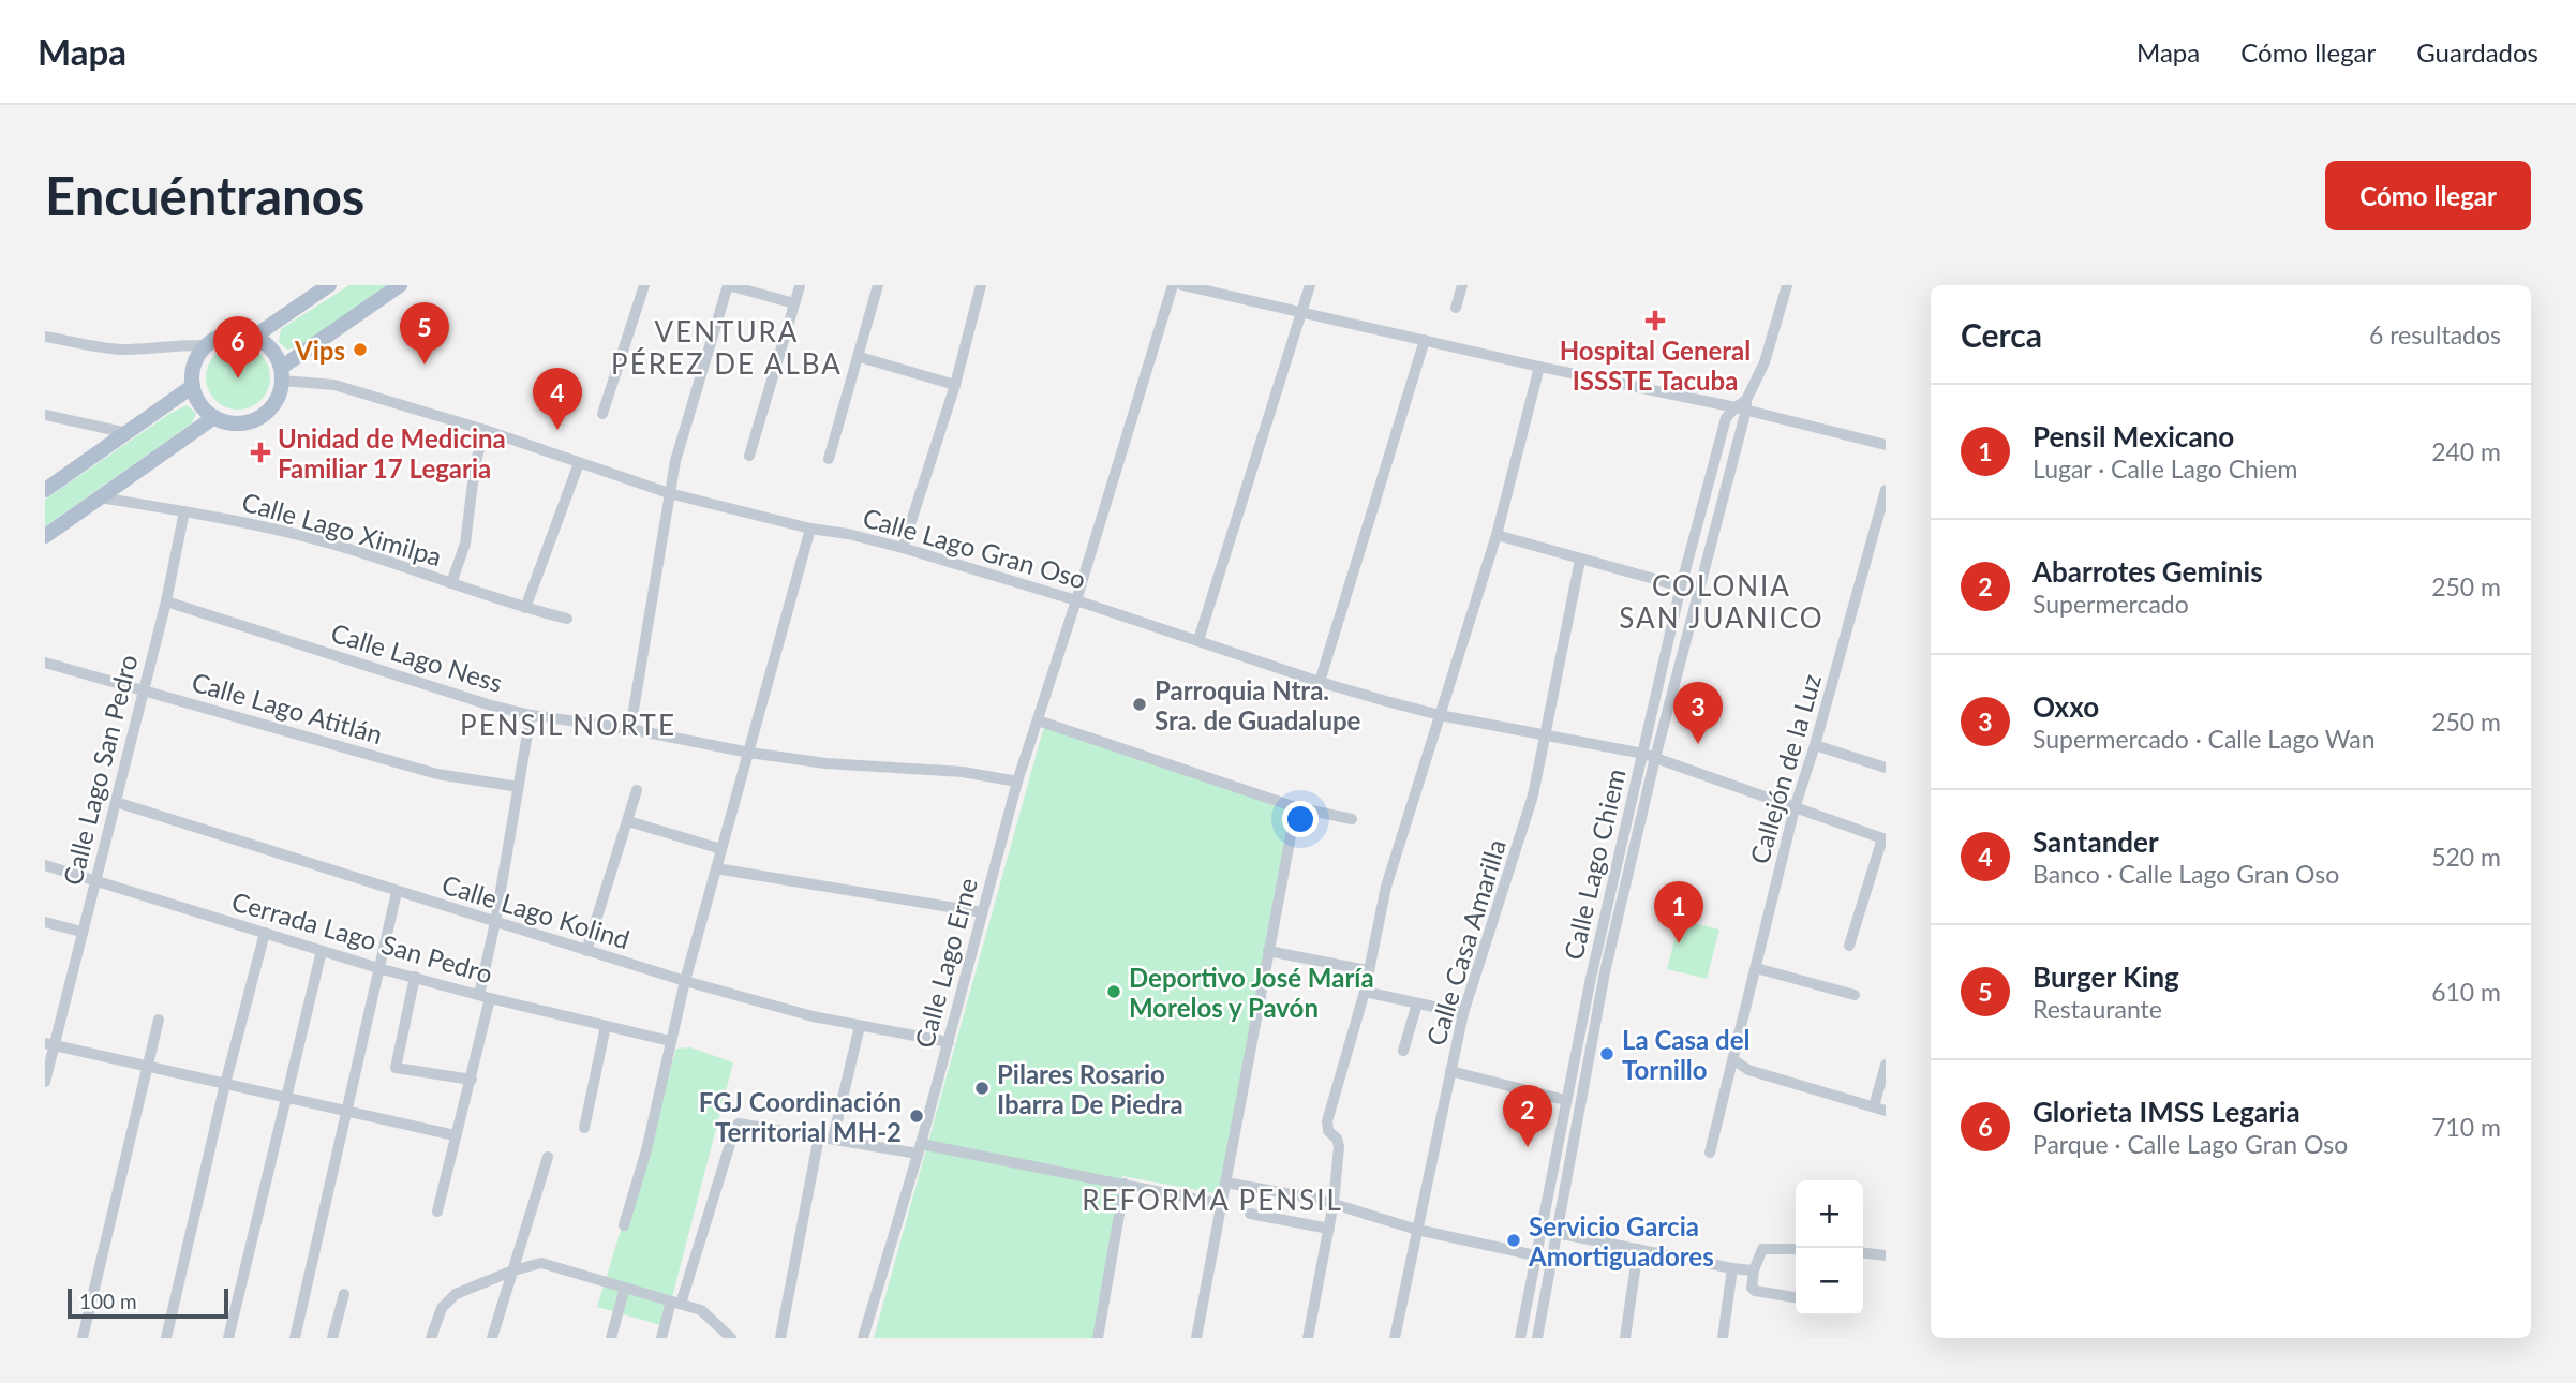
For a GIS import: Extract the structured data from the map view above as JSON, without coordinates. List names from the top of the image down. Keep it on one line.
{"streets":{"street":["Calle Lago Ximilpa","Calle Lago Gran Oso","Calle Lago Ness","Calle Lago Atitlán","Callejón de la Luz","Calle Lago San Pedro","Calle Lago Chiem","Calle Lago Kolind","Cerrada Lago San Pedro","Calle Casa Amarilla","Calle Lago Erne"]},"crossings":[["Calle Lago Ximilpa","Calle Lago San Pedro"],["Calle Lago Gran Oso","Callejón de la Luz"],["Calle Lago Gran Oso","Calle Lago Chiem"],["Calle Lago Gran Oso","Calle Casa Amarilla"],["Calle Lago Gran Oso","Calle Lago Erne"],["Calle Lago Ness","Calle Lago San Pedro"],["Calle Lago Ness","Calle Lago Erne"],["Calle Lago Atitlán","Calle Lago San Pedro"],["Calle Lago San Pedro","Calle Lago Kolind"],["Calle Lago San Pedro","Cerrada Lago San Pedro"],["Calle Lago Kolind","Calle Lago Erne"]],"districts":["VENTURA PÉREZ DE ALBA","COLONIA SAN JUANICO","PENSIL NORTE","REFORMA PENSIL"],"places":{"health":["Hospital General ISSSTE Tacuba","Unidad de Medicina Familiar 17 Legaria"],"other":["Vips","Parroquia Ntra. Sra. de Guadalupe","Deportivo José María Morelos y Pavón","La Casa del Tornillo","Pilares Rosario Ibarra De Piedra","FGJ Coordinación Territorial MH-2","Servicio Garcia Amortiguadores"]},"scale_bar":"100 m","page":{"header":"Mapa","nav":["Mapa","Cómo llegar","Guardados"],"buttons":"Cómo llegar","title":"Encuéntranos","heading":["Cerca","6 resultados"],"pins":["5","6","4","3","1","2"],"list":[{"mark":"1","name":"Pensil Mexicano","note":"Lugar · Calle Lago Chiem","value":"240 m"},{"mark":"2","name":"Abarrotes Geminis","note":"Supermercado","value":"250 m"},{"mark":"3","name":"Oxxo","note":"Supermercado · Calle Lago Wan","value":"250 m"},{"mark":"4","name":"Santander","note":"Banco · Calle Lago Gran Oso","value":"520 m"},{"mark":"5","name":"Burger King","note":"Restaurante","value":"610 m"},{"mark":"6","name":"Glorieta IMSS Legaria","note":"Parque · Calle Lago Gran Oso","value":"710 m"}],"map_buttons":["+","−"],"scale":"100 m"}}
